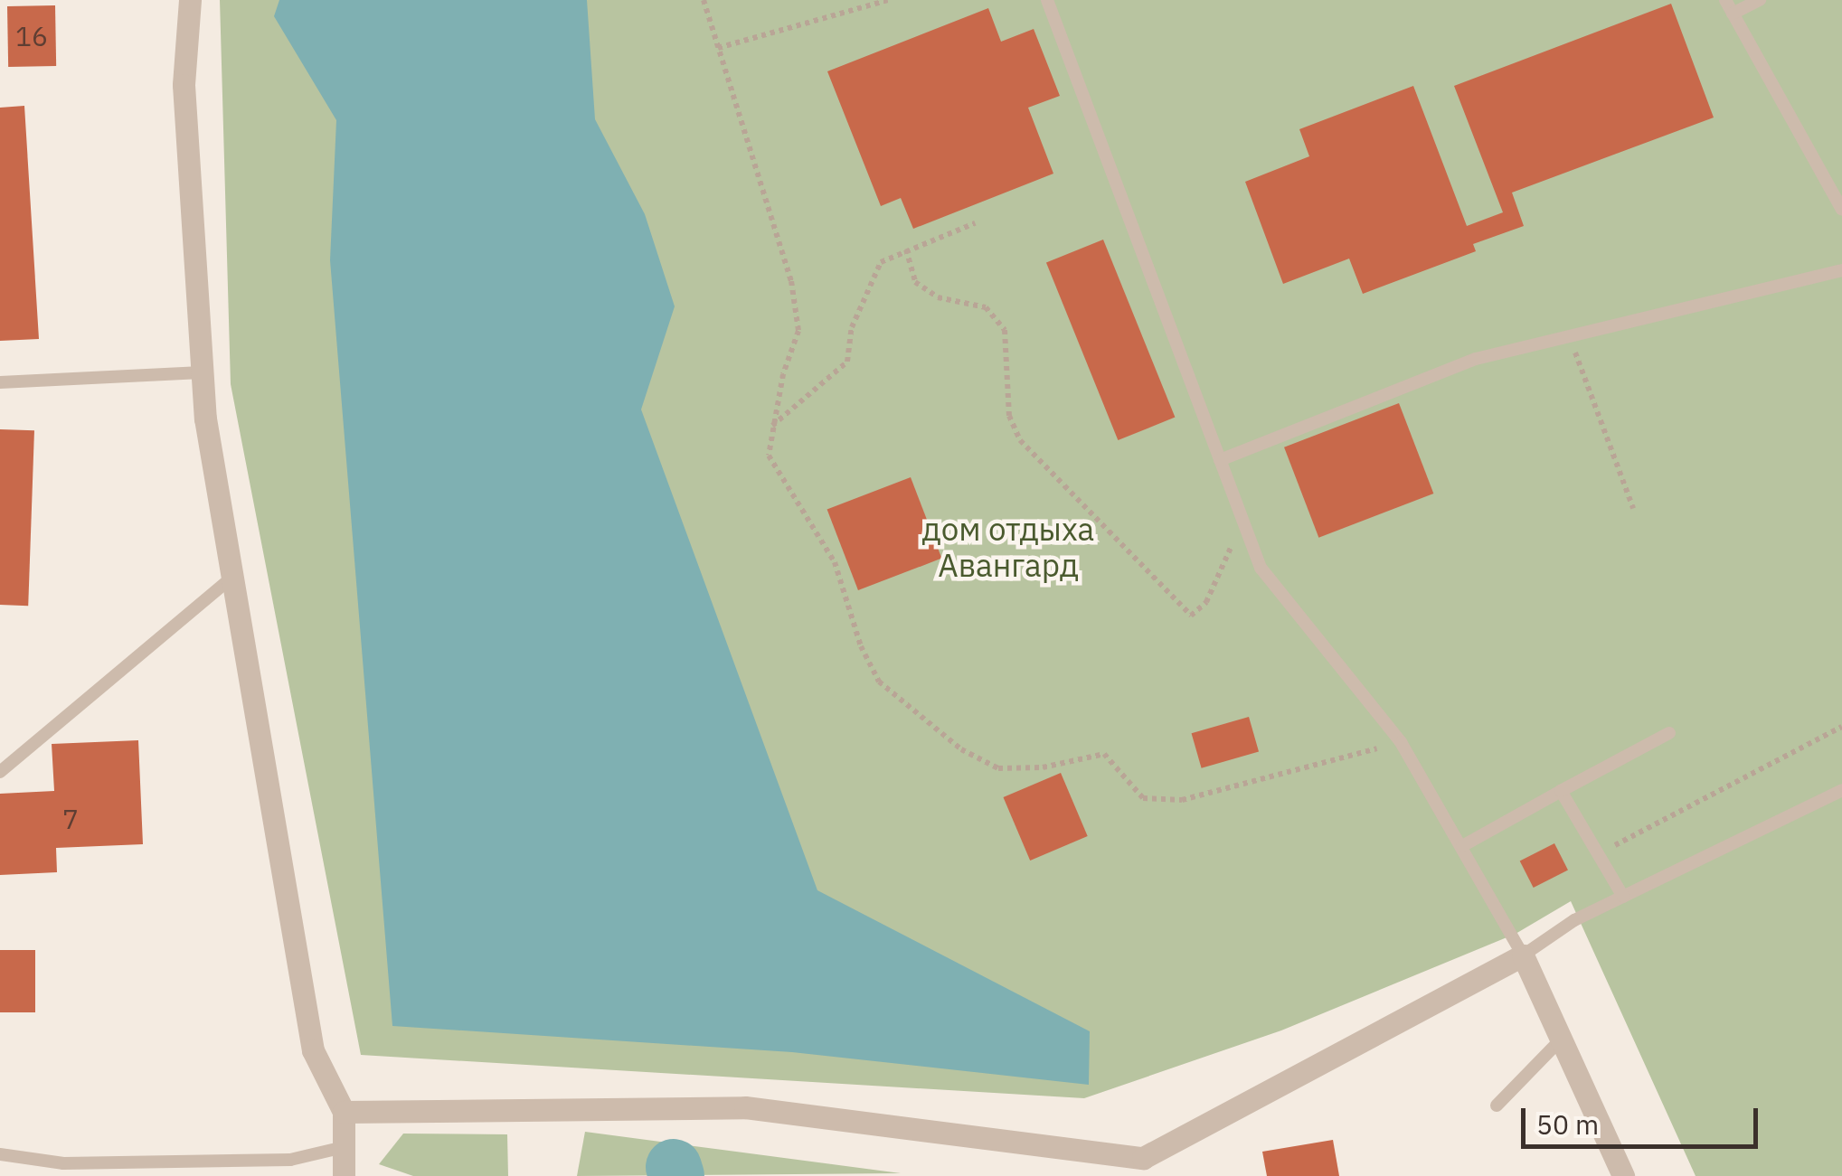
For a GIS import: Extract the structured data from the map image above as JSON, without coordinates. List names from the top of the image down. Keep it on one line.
{"parks":["дом отдыха Авангард"],"house_numbers":["16","7"],"scale_bar":"50 m"}
